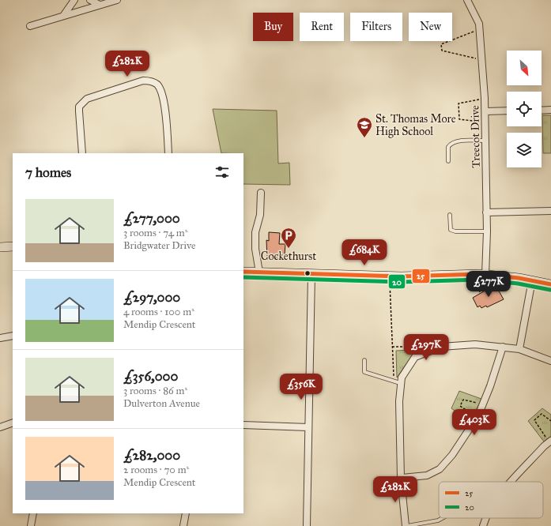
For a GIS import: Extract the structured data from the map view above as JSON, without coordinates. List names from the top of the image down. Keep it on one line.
{"streets":{"street":["Treecot Drive"]},"places":{"school or university":["St. Thomas More High School"],"parking":["Cockethurst"]},"lines":["transit line 25","transit line 20"],"legend":["25","20"],"north":"bottom right","page":{"chip":["Buy","Rent","Filters","New"],"price":["£282K","£684K","£277K","£297K","£356K","£403K","£282K"],"heading":"7 homes","list":[{"name":"£277,000","note":"3 rooms · 74 m² · Bridgwater Drive"},{"name":"£297,000","note":"4 rooms · 100 m² · Mendip Crescent"},{"name":"£356,000","note":"3 rooms · 86 m² · Dulverton Avenue"},{"name":"£282,000","note":"2 rooms · 70 m² · Mendip Crescent"}]}}
